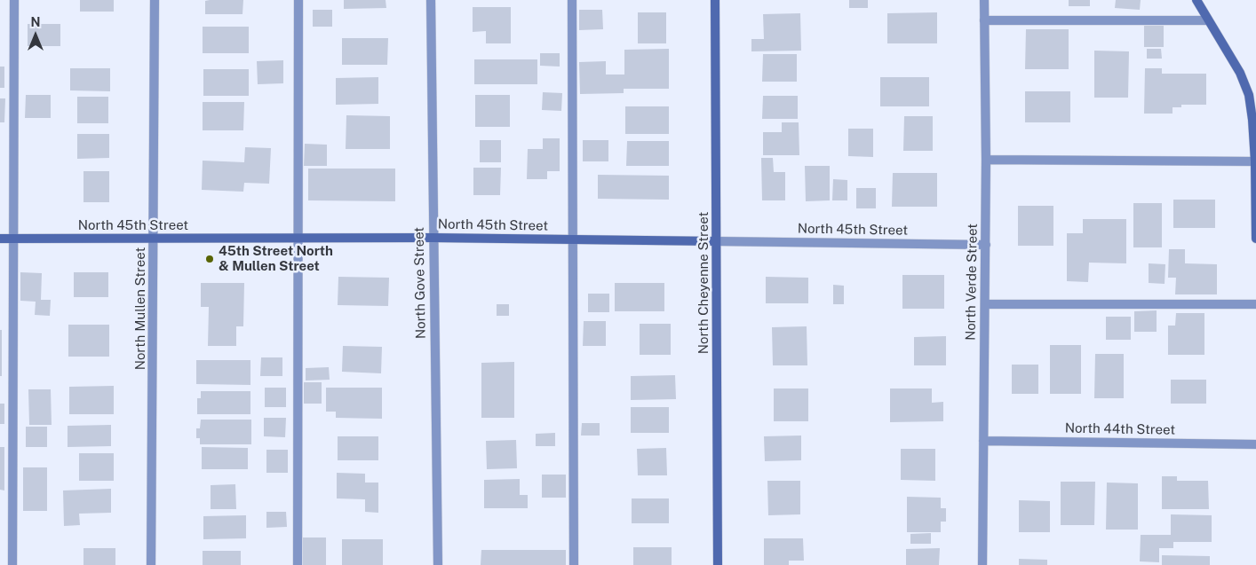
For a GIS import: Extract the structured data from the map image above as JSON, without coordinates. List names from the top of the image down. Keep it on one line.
{"streets":{"street":["North 45th Street","North Verde Street","North Gove Street","North Cheyenne Street","North Mullen Street","North 44th Street"]},"crossings":[["North 45th Street","North Verde Street"],["North 45th Street","North Gove Street"],["North 45th Street","North Cheyenne Street"],["North 45th Street","North Mullen Street"],["North Verde Street","North 44th Street"]],"places":["45th Street North & Mullen Street"],"north":"top"}
